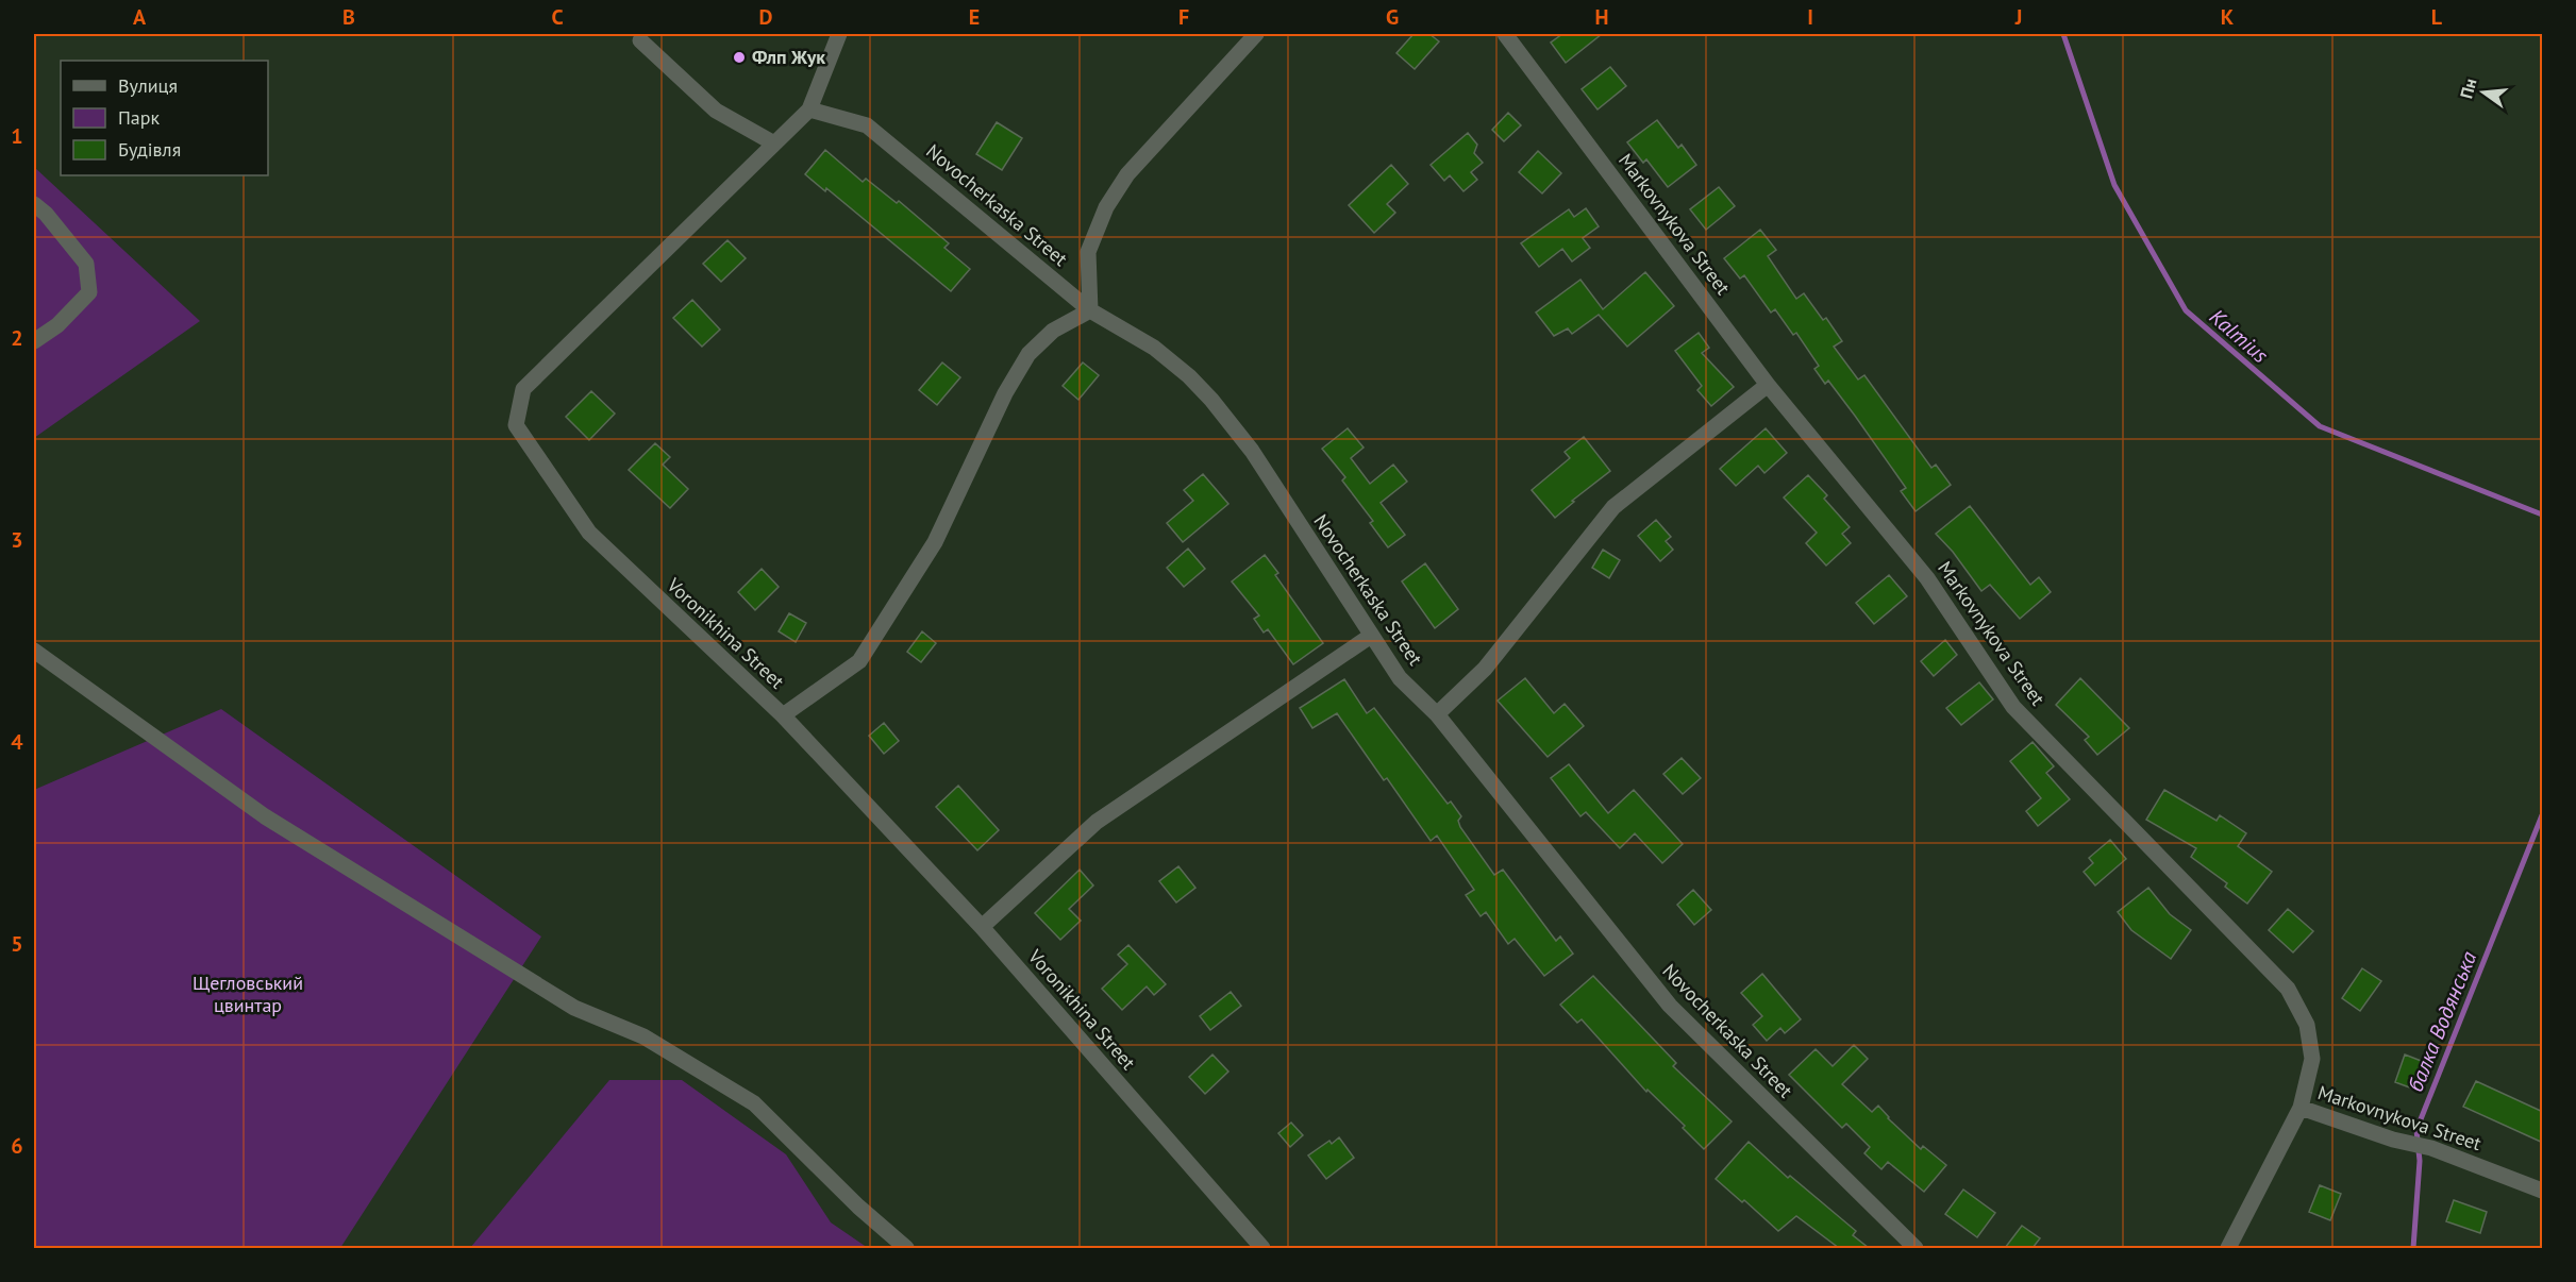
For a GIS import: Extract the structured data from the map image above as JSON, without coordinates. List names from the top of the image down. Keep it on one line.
{"streets":{"street":["Novocherkaska Street","Markovnykova Street","Voronikhina Street"]},"crossings":[["Novocherkaska Street","Voronikhina Street"]],"water":["Kalmius","балка Водянська"],"parks":["Щегловський цвинтар"],"places":["Флп Жук"],"legend":["Вулиця","Парк","Будівля"],"north":"left","grid":{"columns":["A","B","C","D","E","F","G","H","I","J","K","L"],"rows":["1","2","3","4","5","6"]}}
